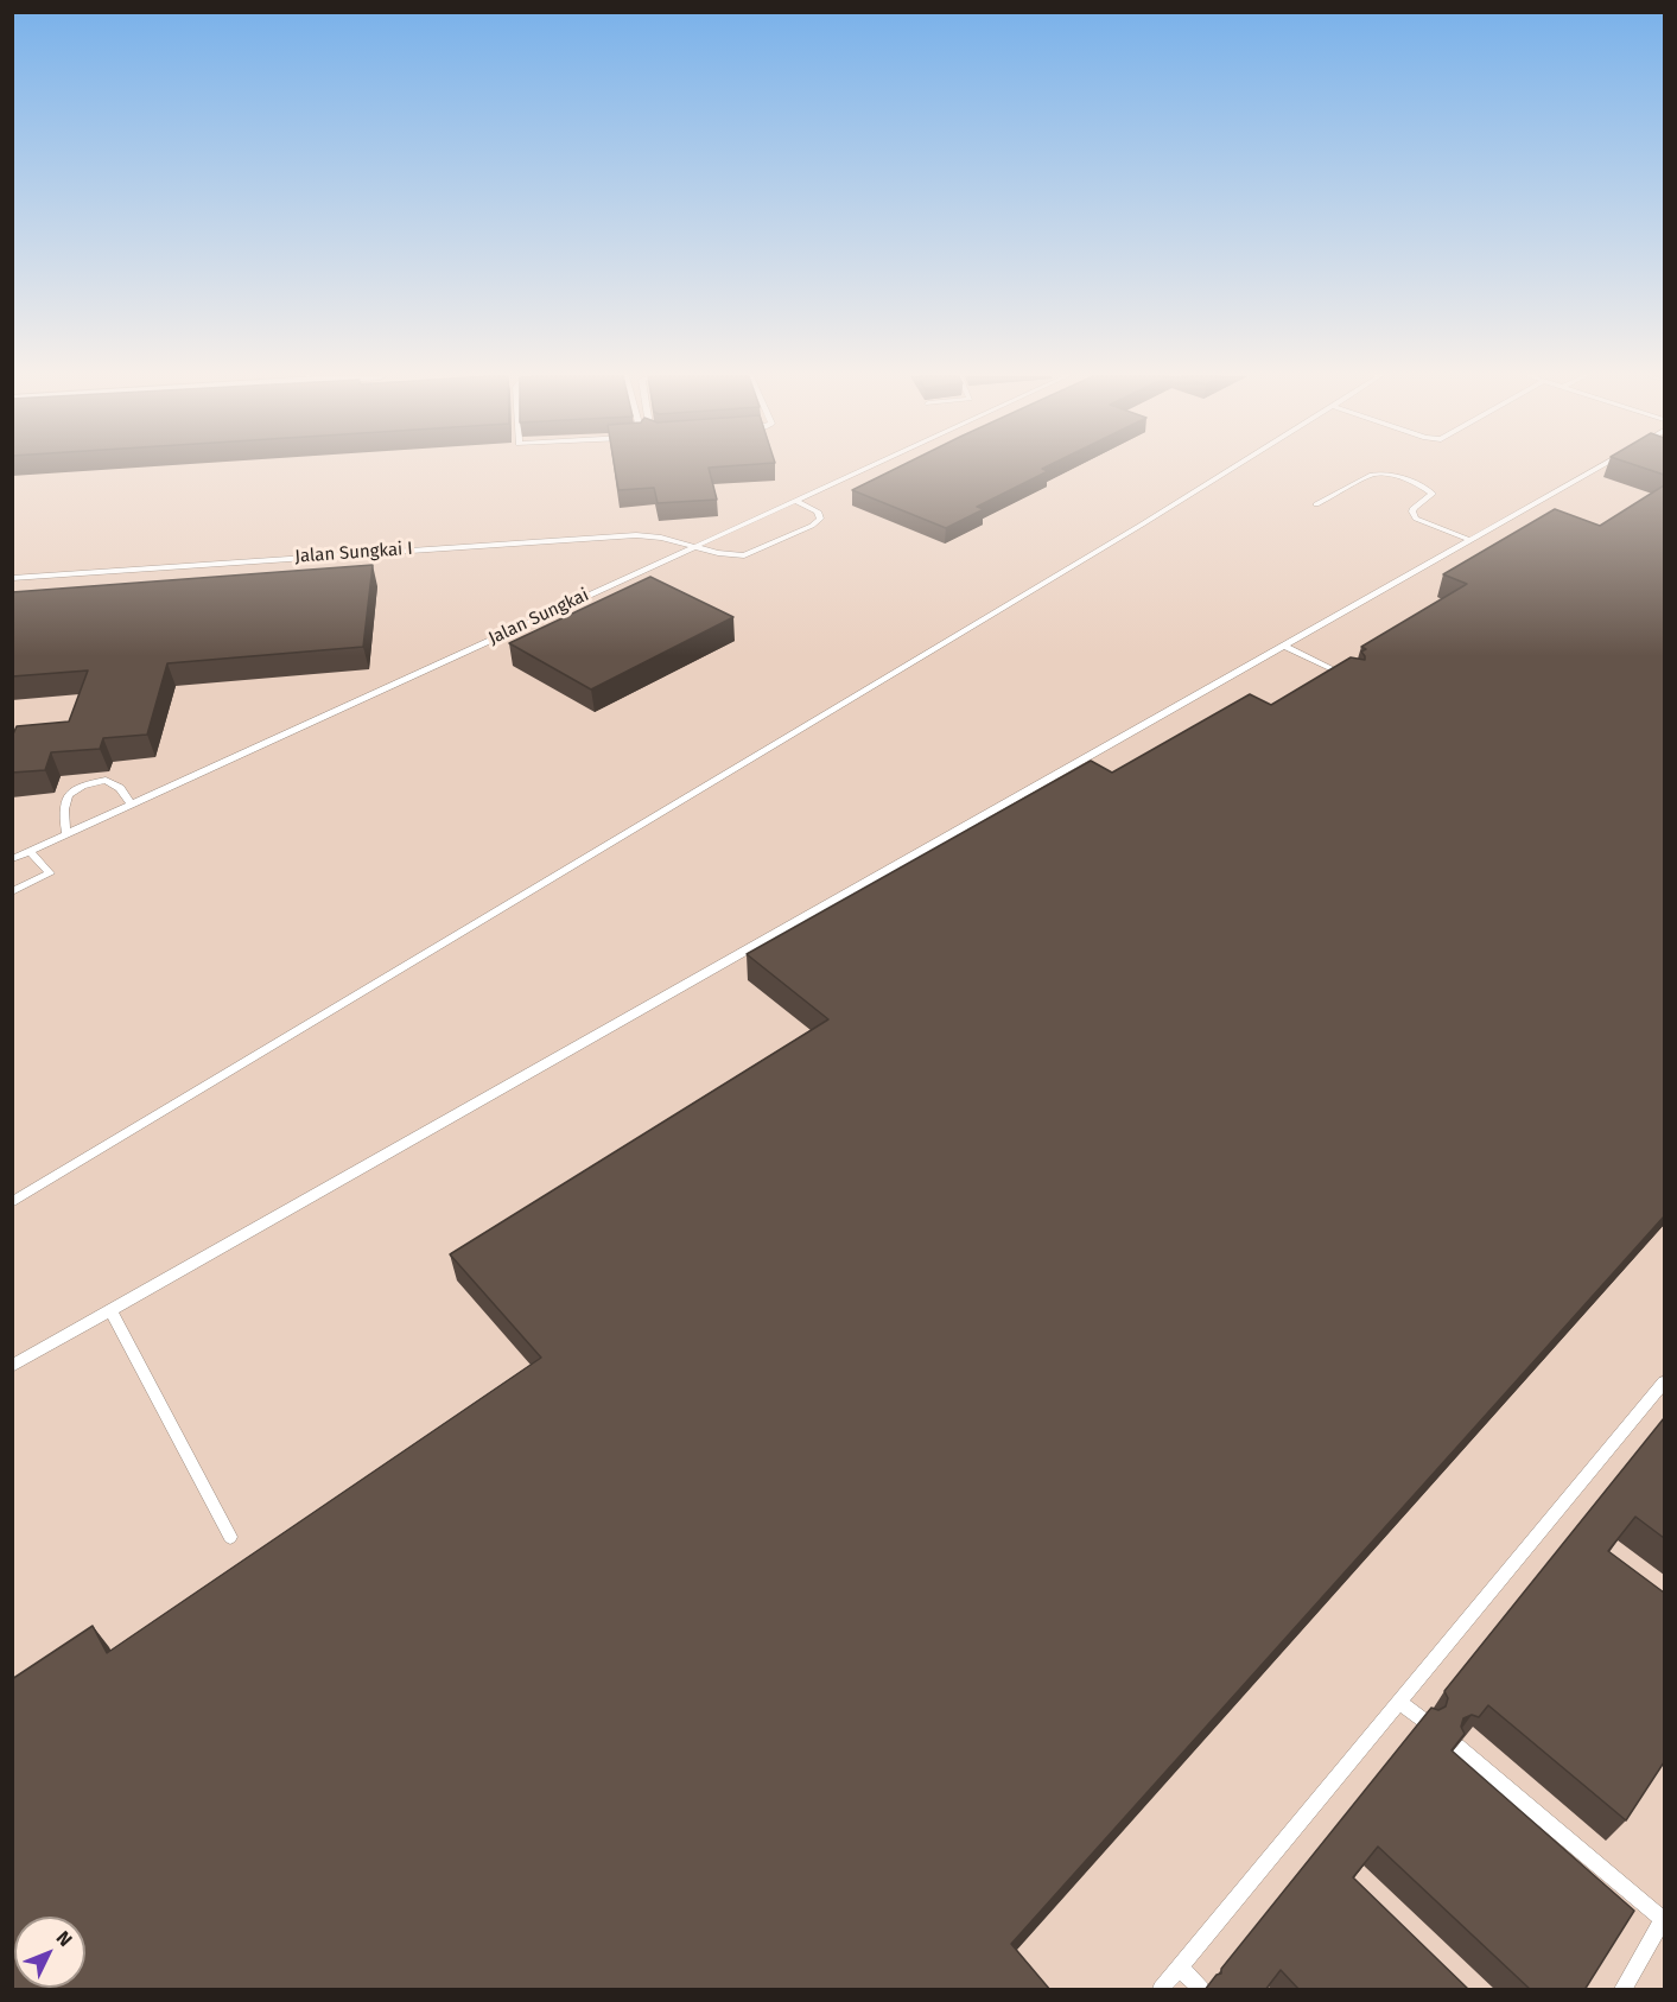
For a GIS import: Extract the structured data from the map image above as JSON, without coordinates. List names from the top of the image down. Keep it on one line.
{"streets":{"lane":["Jalan Sungkai I","Jalan Sungkai"]},"crossings":[["Jalan Sungkai I","Jalan Sungkai"]],"north":"top right"}
